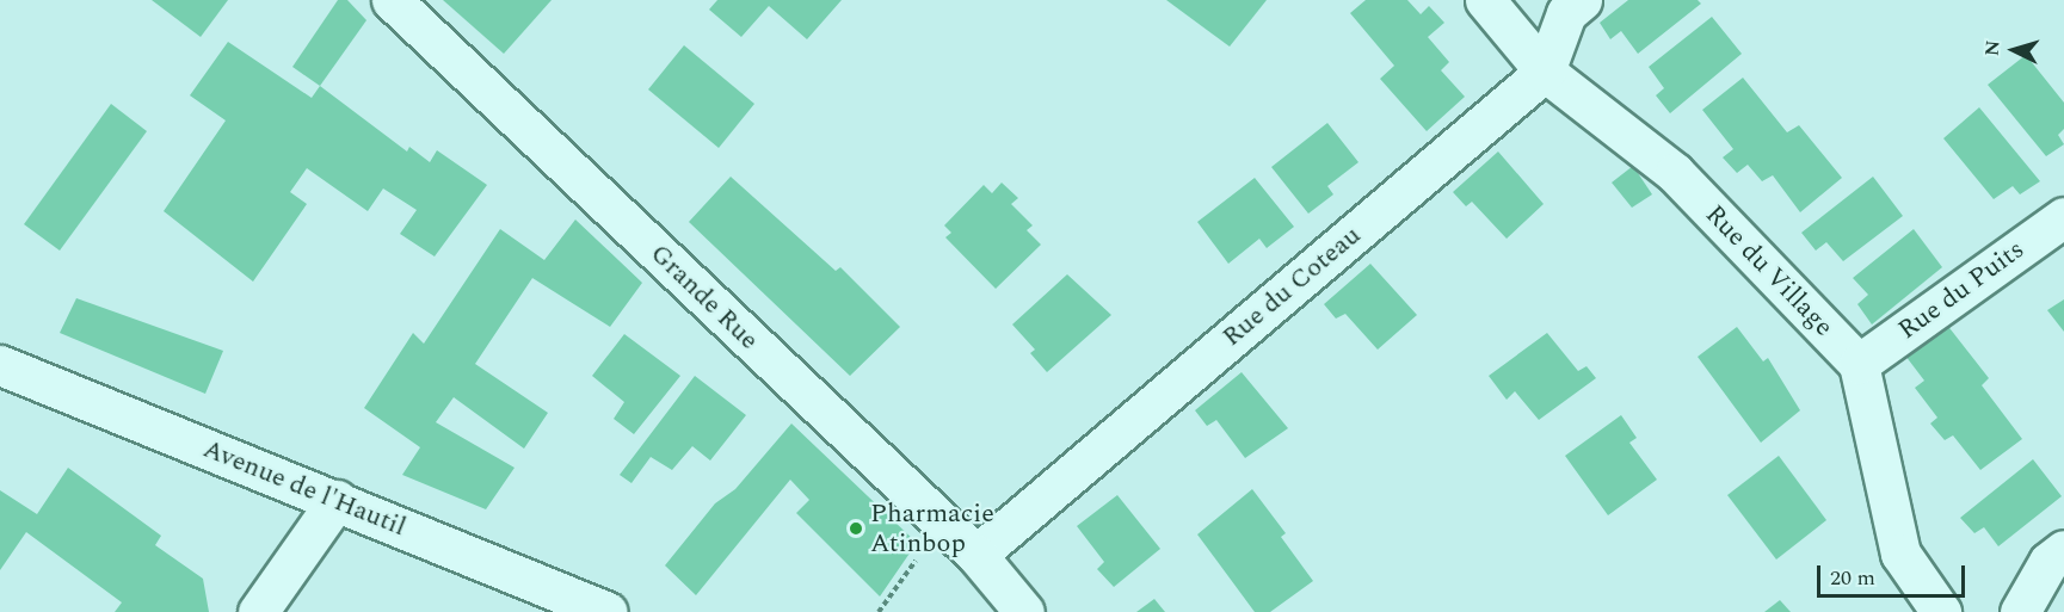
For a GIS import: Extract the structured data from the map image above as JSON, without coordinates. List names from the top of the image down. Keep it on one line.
{"streets":{"street":["Rue du Village","Rue du Coteau","Rue du Puits","Grande Rue","Avenue de l'Hautil"]},"crossings":[["Rue du Village","Rue du Coteau"],["Rue du Village","Rue du Puits"],["Rue du Coteau","Grande Rue"]],"places":["Pharmacie Atinbop"],"scale_bar":"20 m","north":"left"}
